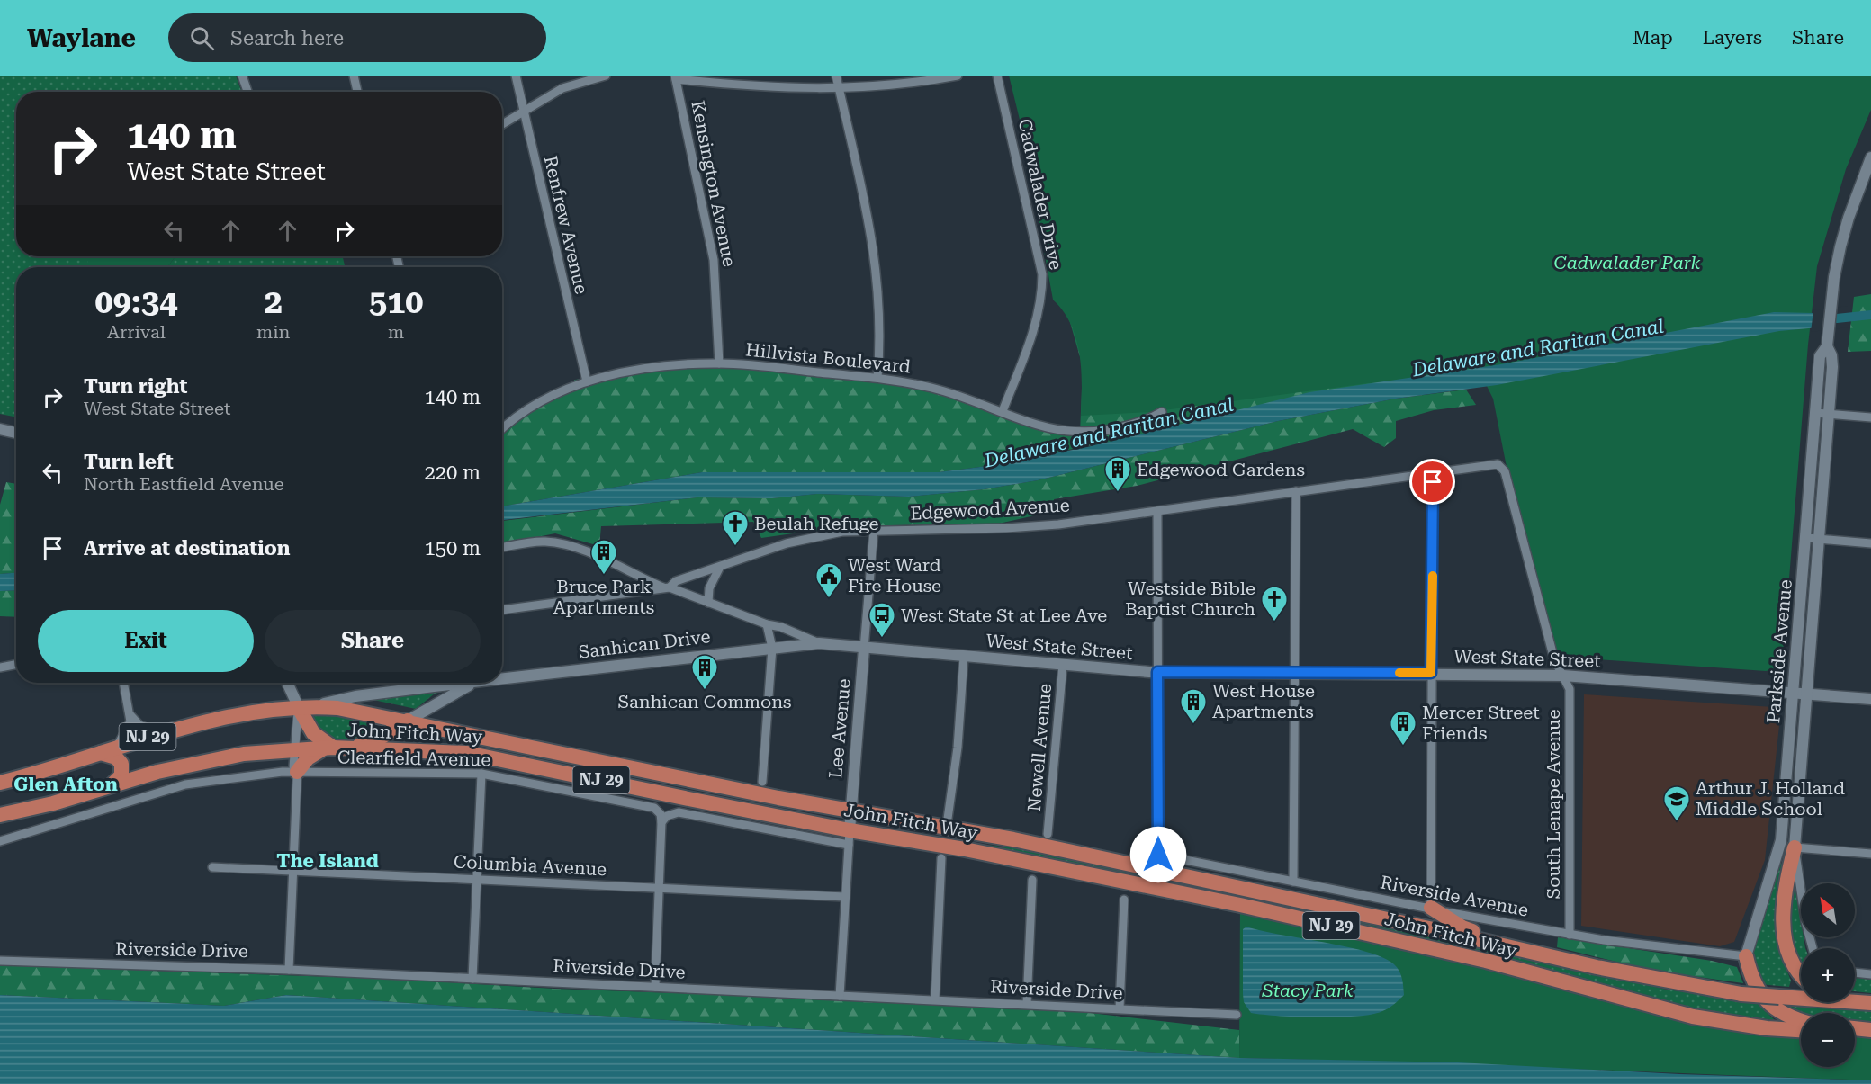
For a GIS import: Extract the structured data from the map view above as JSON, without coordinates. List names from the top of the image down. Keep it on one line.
{"streets":{"highway":["Sanhican Drive","John Fitch Way","NJ 29"],"main road":["West State Street","Parkside Avenue","Lee Avenue"],"street":["Kensington Avenue","Cadwalader Drive","Renfrew Avenue","Hillvista Boulevard","Edgewood Avenue","Newell Avenue","Clearfield Avenue","South Lenape Avenue","Columbia Avenue","Riverside Avenue","Riverside Drive"]},"crossings":[["Kensington Avenue","Hillvista Boulevard"],["Cadwalader Drive","Hillvista Boulevard"],["Renfrew Avenue","Hillvista Boulevard"],["Edgewood Avenue","West State Street"],["Edgewood Avenue","Lee Avenue"],["Edgewood Avenue","South Lenape Avenue"],["Sanhican Drive","West State Street"],["Sanhican Drive","John Fitch Way"],["West State Street","Parkside Avenue"],["West State Street","Lee Avenue"],["West State Street","Newell Avenue"],["West State Street","South Lenape Avenue"],["West State Street","Riverside Avenue"],["Parkside Avenue","Riverside Avenue"],["Lee Avenue","John Fitch Way"],["Lee Avenue","Columbia Avenue"],["Lee Avenue","Riverside Drive"],["South Lenape Avenue","Riverside Avenue"]],"districts":["Glen Afton","The Island"],"water":["Delaware and Raritan Canal"],"parks":["Cadwalader Park","Stacy Park"],"places":{"building":["Edgewood Gardens","Bruce Park Apartments","Sanhican Commons","West House Apartments","Mercer Street Friends"],"church":["Beulah Refuge","Westside Bible Baptist Church"],"public building":["West Ward Fire House"],"bus stop":["West State St at Lee Ave"],"school or university":["Arthur J. Holland Middle School"]},"north":"top left","page":{"header":"Waylane","search":"Search here","nav":["Map","Layers","Share"],"turn":["140 m","West State Street"],"eta":["09:34","Arrival","2","min","510","m"],"list":[{"name":"Turn right","note":"West State Street","value":"140 m"},{"name":"Turn left","note":"North Eastfield Avenue","value":"220 m"},{"name":"Arrive at destination","value":"150 m"}],"buttons":["Exit","Share"],"map_buttons":["+","−"]}}
